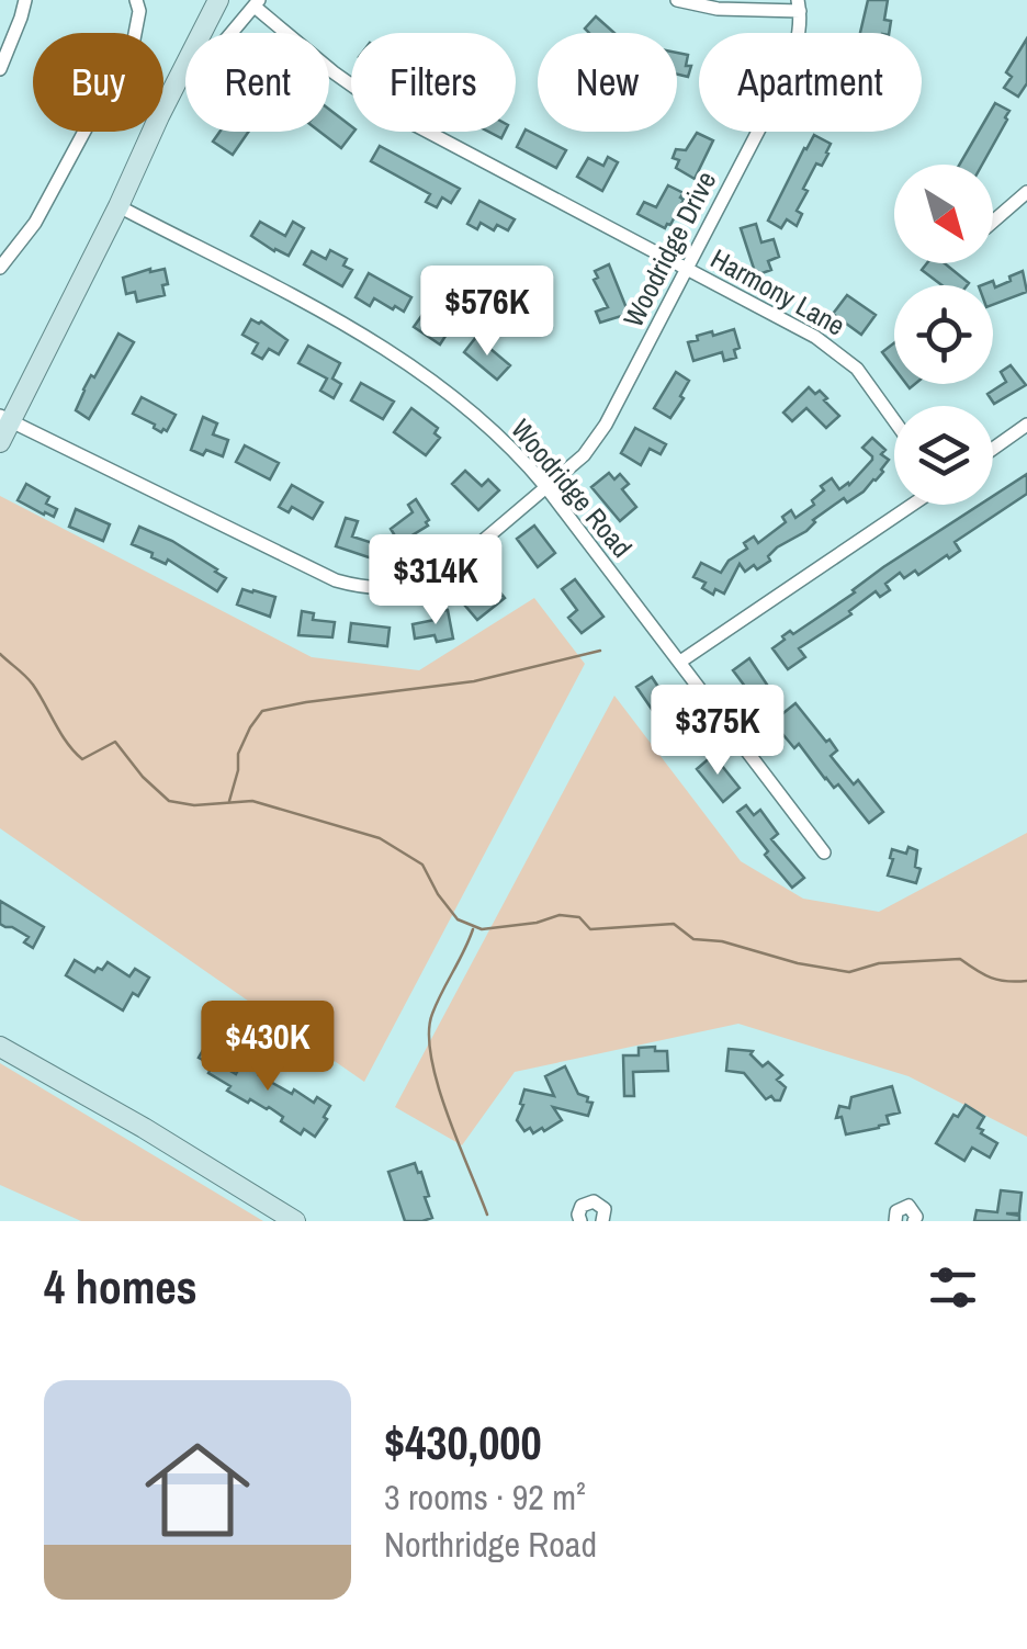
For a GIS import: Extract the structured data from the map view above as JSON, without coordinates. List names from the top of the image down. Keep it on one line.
{"streets":{"street":["Woodridge Drive","Harmony Lane","Woodridge Road"]},"crossings":[["Woodridge Drive","Harmony Lane"],["Woodridge Drive","Woodridge Road"]],"north":"bottom right","page":{"chip":["Buy","Rent","Filters","New","Apartment"],"price":["$576K","$314K","$375K","$430K"],"heading":"4 homes","list":[{"name":"$430,000","note":"3 rooms · 92 m² · Northridge Road"}]}}
